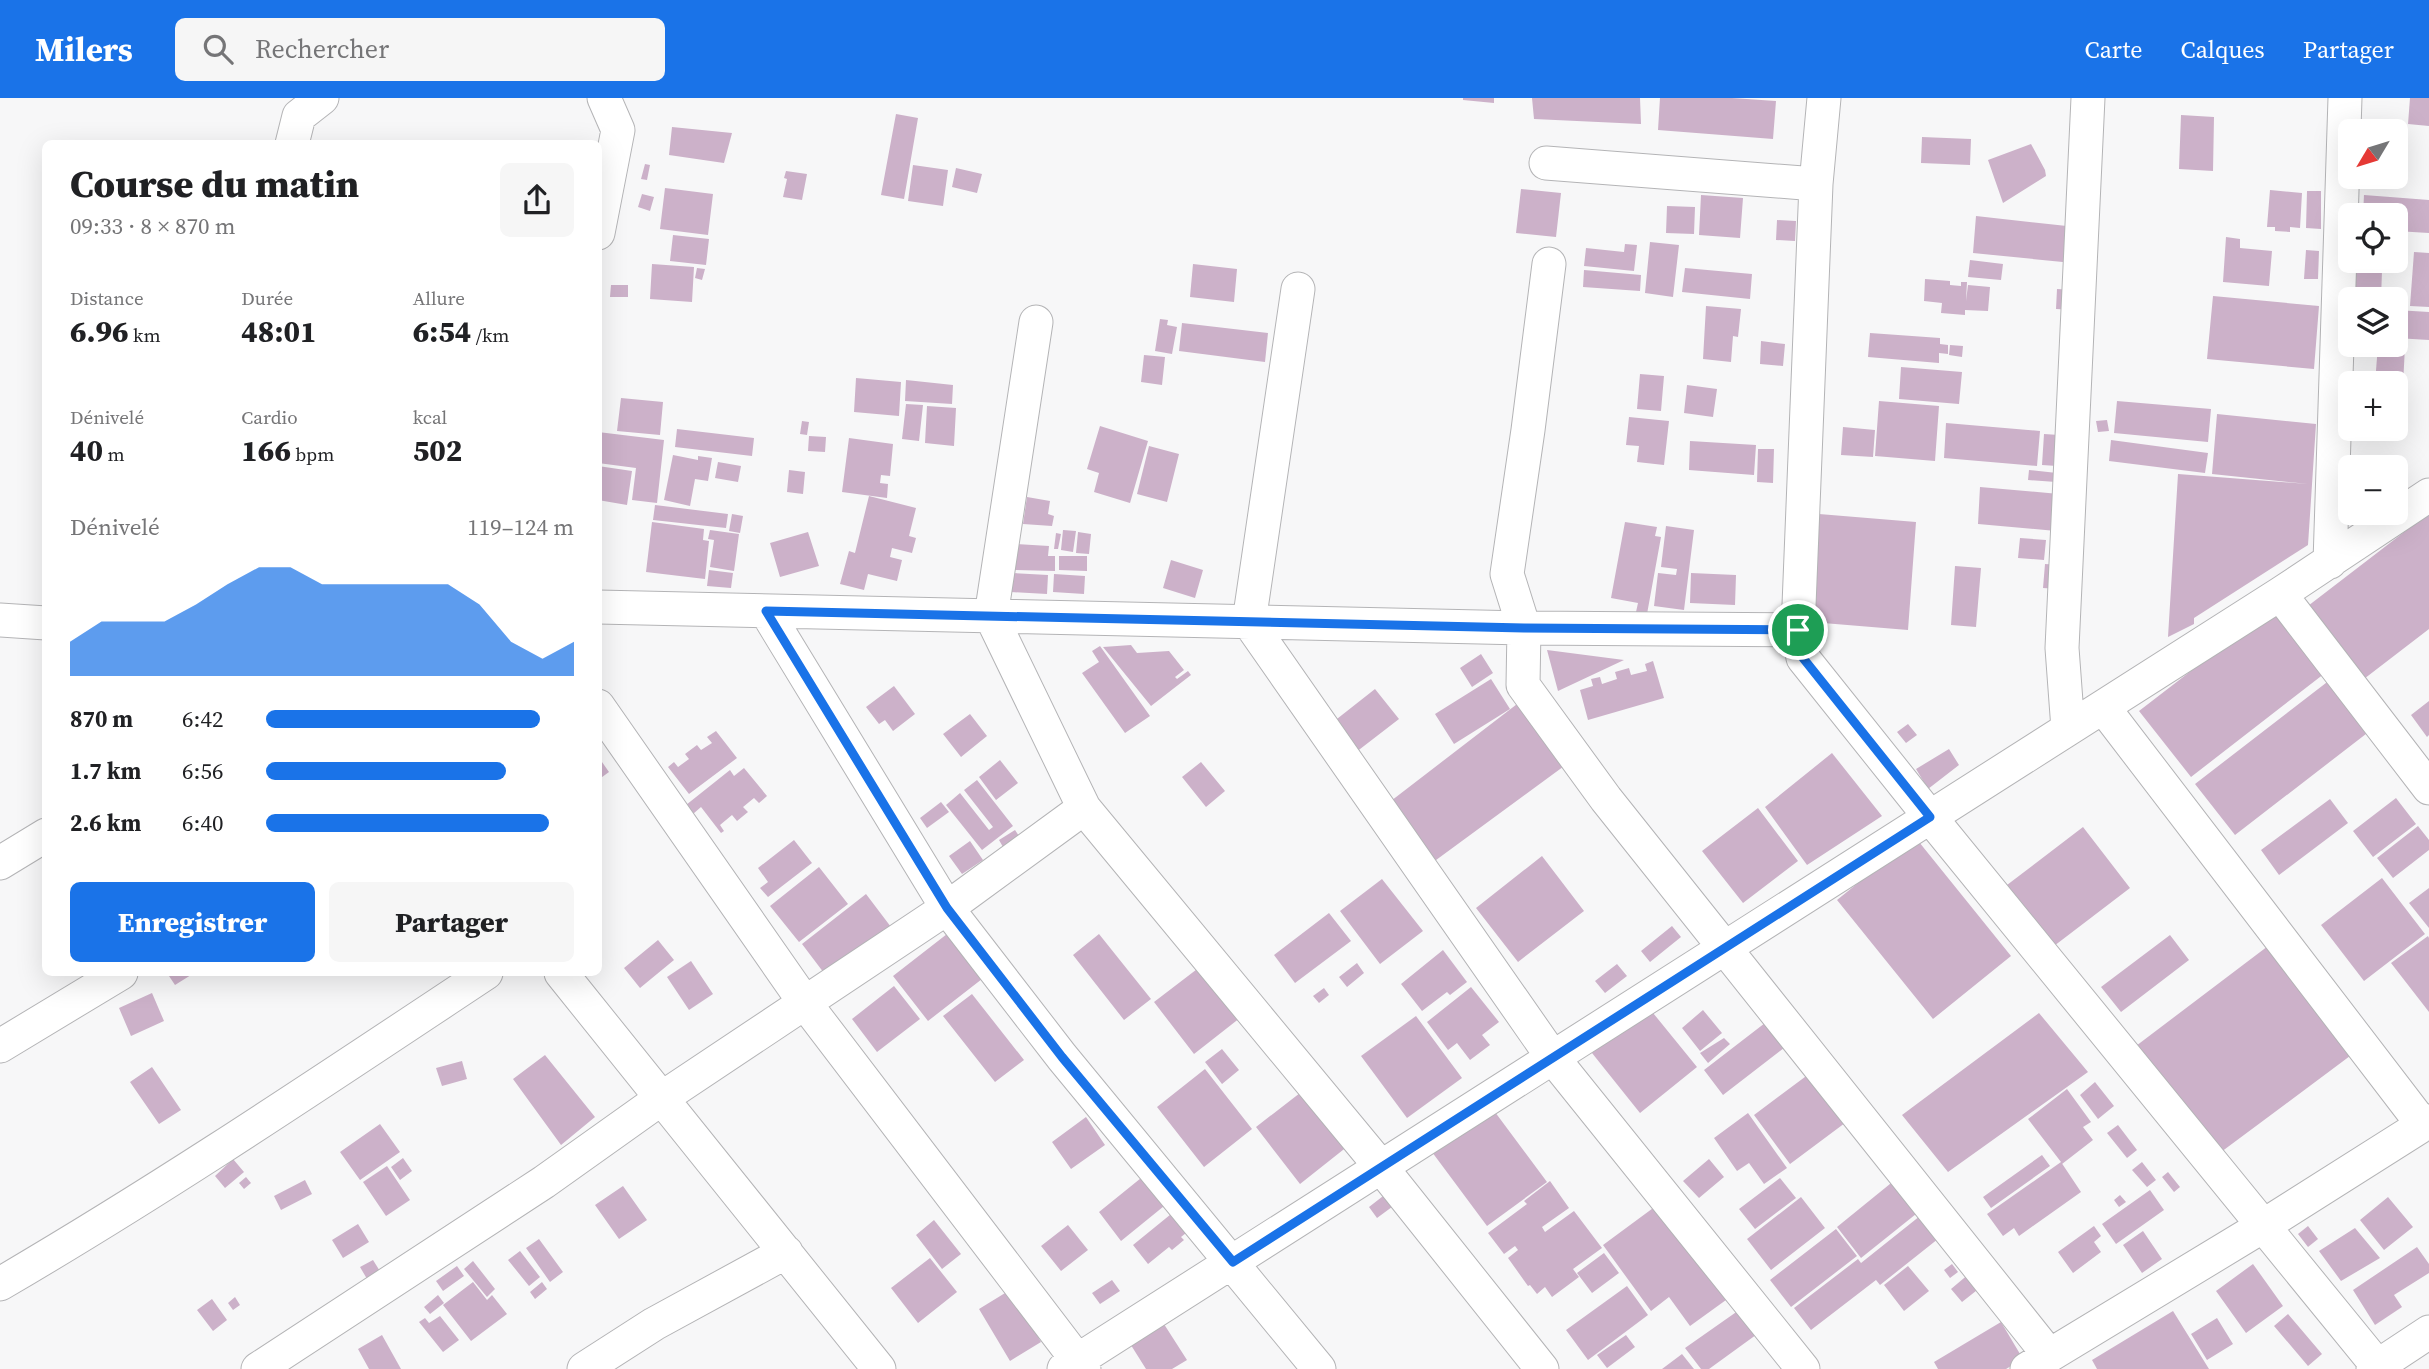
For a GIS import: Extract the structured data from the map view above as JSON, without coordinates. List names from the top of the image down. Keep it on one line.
{"north":"bottom left","page":{"header":"Milers","search":"Rechercher","nav":["Carte","Calques","Partager"],"map_buttons":["+","−"],"heading":["Course du matin","09:33 · 8 × 870 m"],"stats":[["Distance","6.96 km"],["Durée","48:01"],["Allure","6:54 /km"],["Dénivelé","40 m"],["Cardio","166 bpm"],["kcal","502"]],"chart":["Dénivelé","119–124 m"],"list":[{"name":"870 m","note":"6:42"},{"name":"1.7 km","note":"6:56"},{"name":"2.6 km","note":"6:40"}],"buttons":["Enregistrer","Partager"]}}
